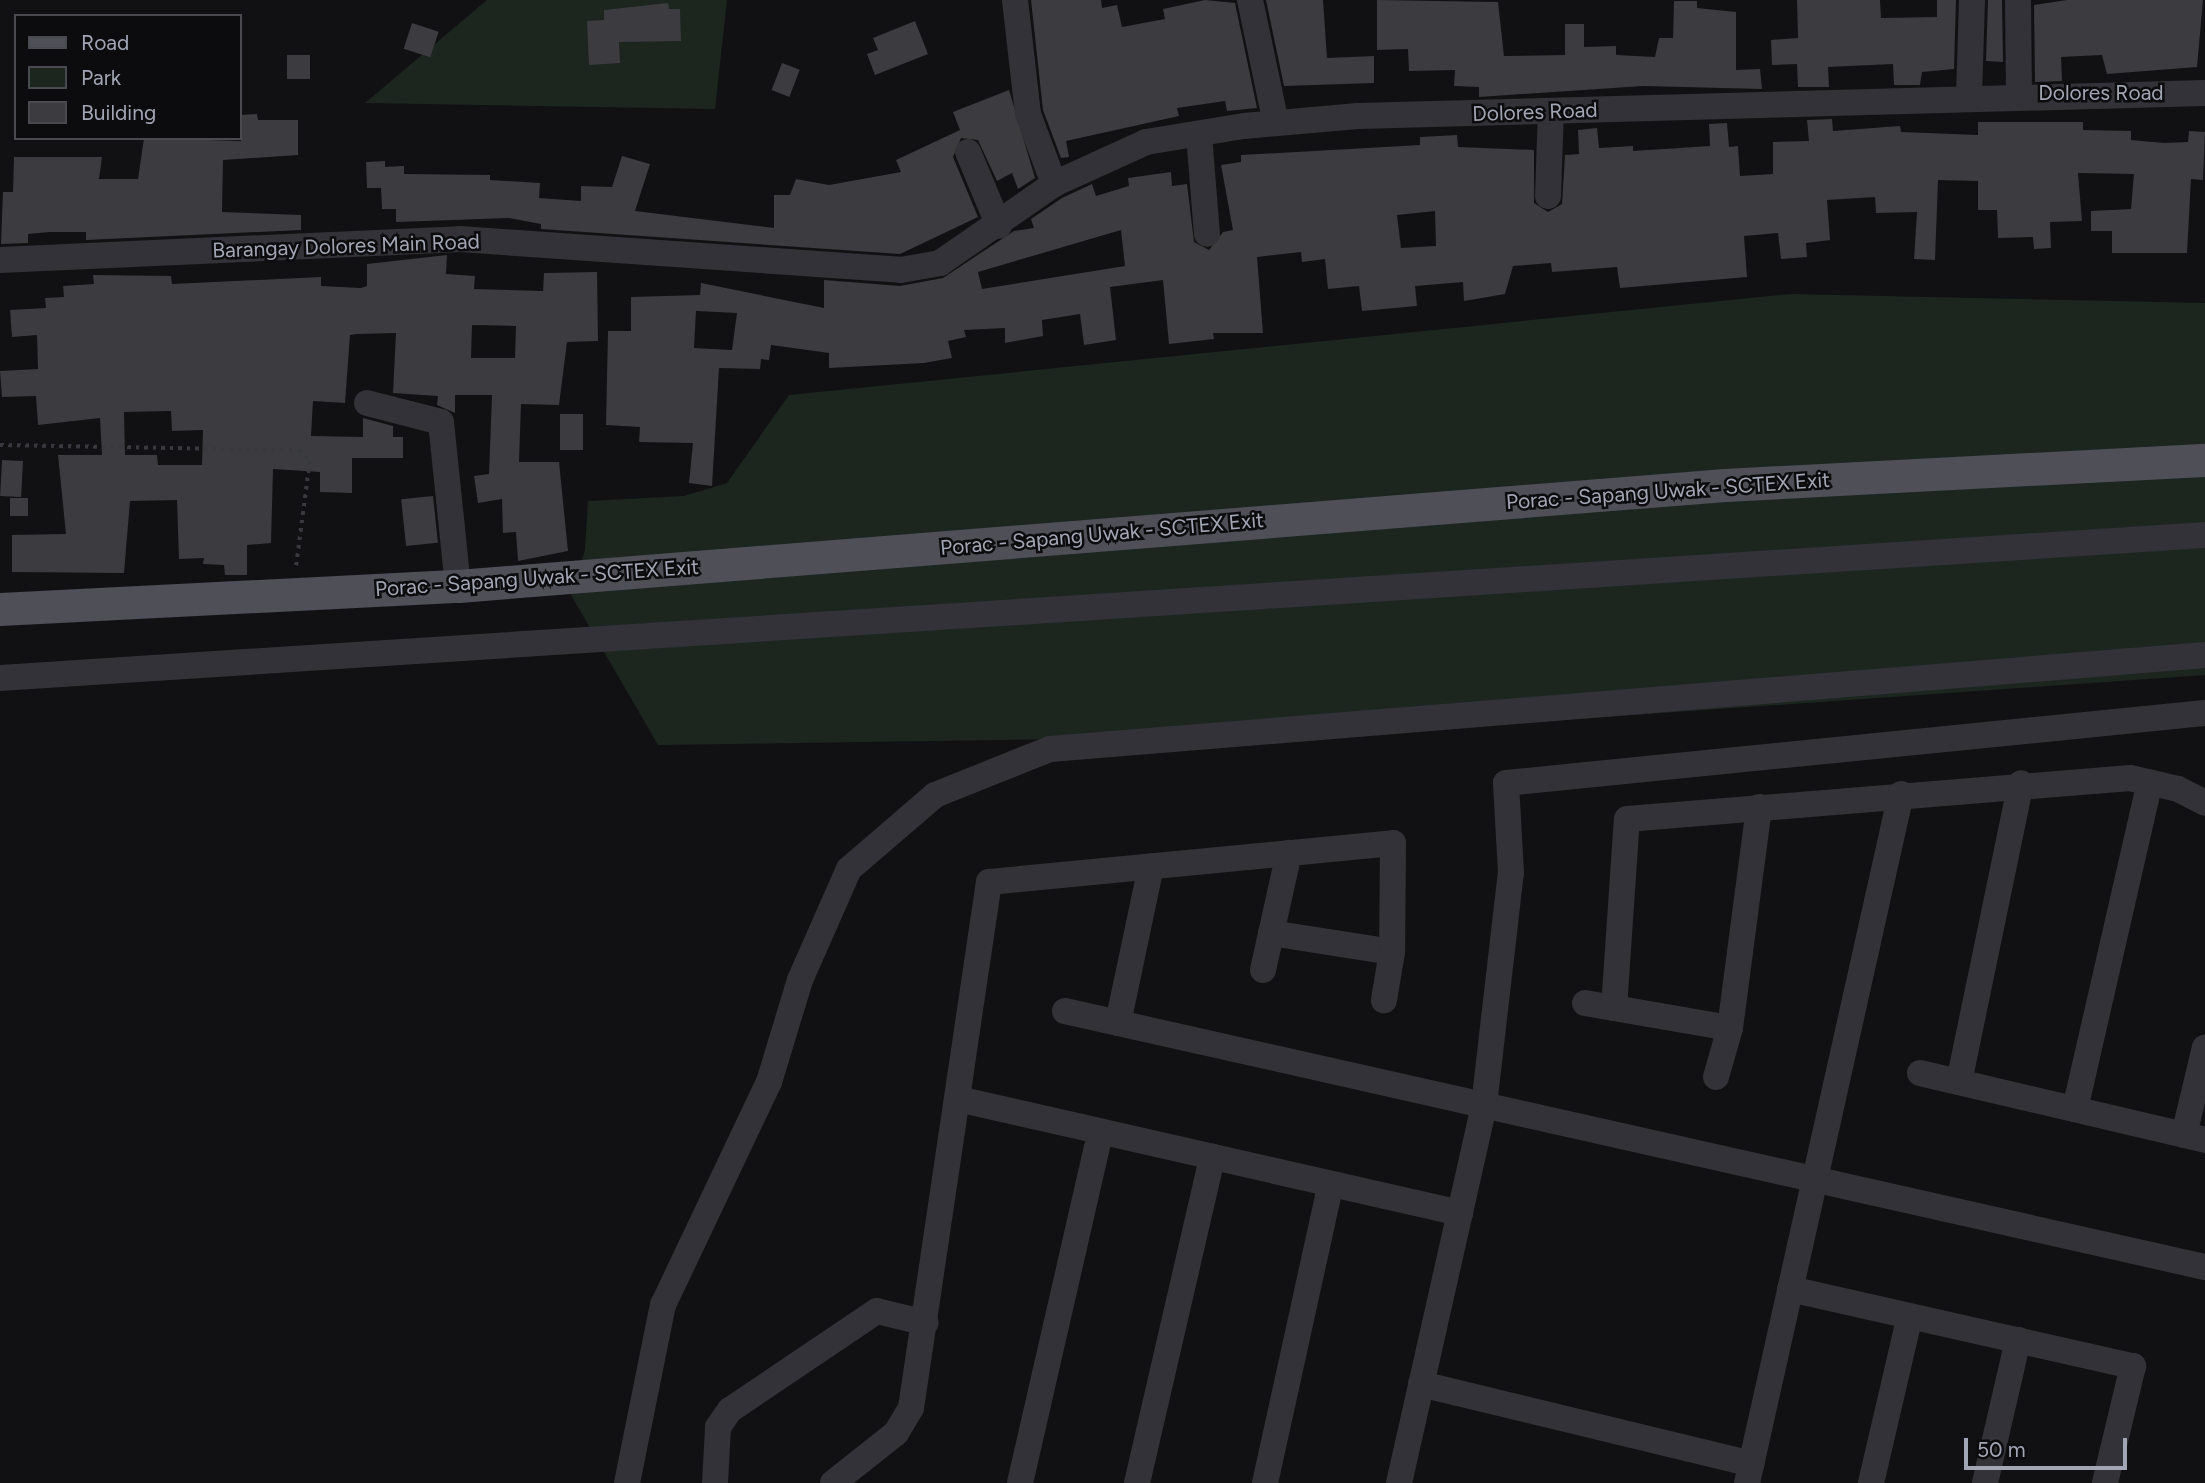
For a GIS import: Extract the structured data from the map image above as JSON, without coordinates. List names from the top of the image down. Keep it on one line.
{"streets":{"main road":["Porac - Sapang Uwak - SCTEX Exit"],"street":["Dolores Road","Barangay Dolores Main Road"]},"crossings":[["Dolores Road","Barangay Dolores Main Road"]],"legend":["Road","Park","Building"],"scale_bar":"50 m"}
